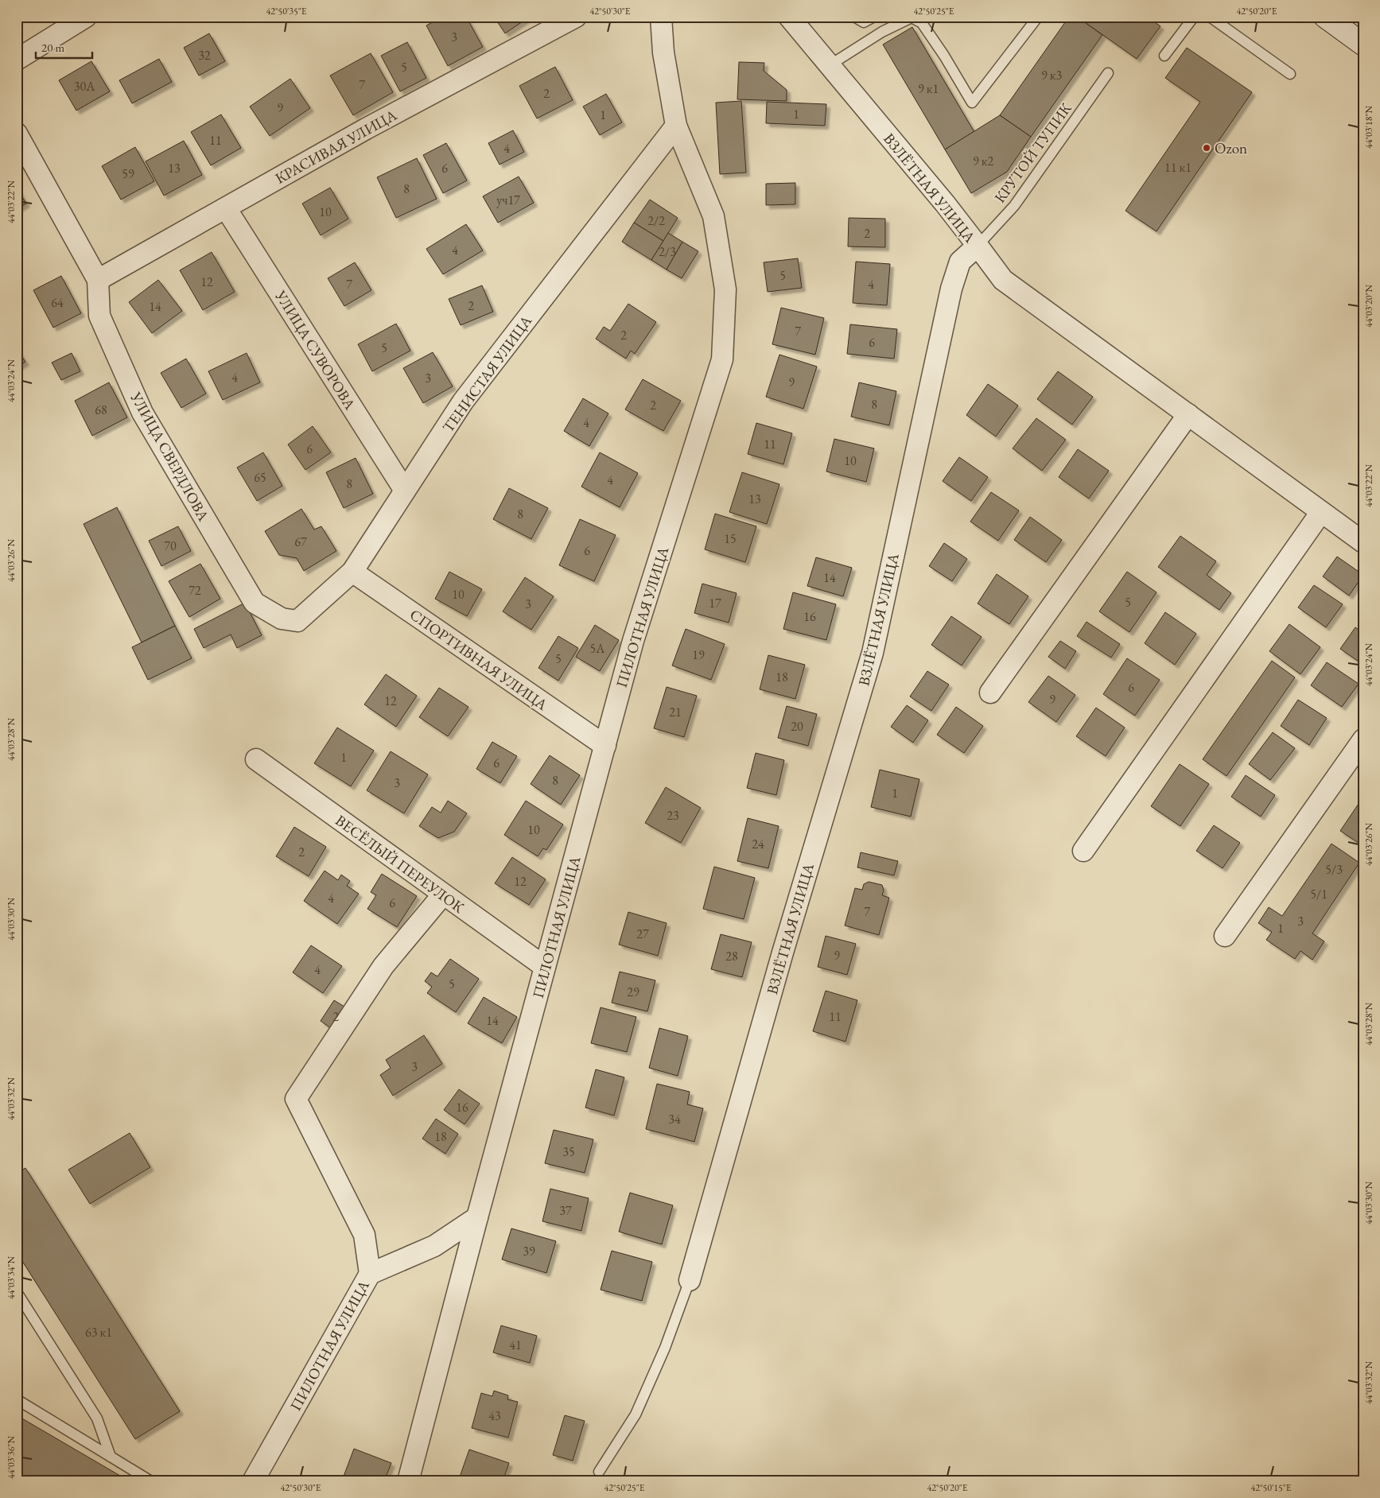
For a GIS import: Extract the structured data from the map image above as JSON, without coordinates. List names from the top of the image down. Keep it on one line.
{"streets":{"street":["КРАСИВАЯ УЛИЦА","ВЗЛЁТНАЯ УЛИЦА","УЛИЦА СУВОРОВА","ТЕНИСТАЯ УЛИЦА","УЛИЦА СВЕРДЛОВА","ПИЛОТНАЯ УЛИЦА","СПОРТИВНАЯ УЛИЦА","ВЕСЁЛЫЙ ПЕРЕУЛОК"],"lane":["КРУТОЙ ТУПИК"]},"crossings":[["КРАСИВАЯ УЛИЦА","УЛИЦА СУВОРОВА"],["КРАСИВАЯ УЛИЦА","УЛИЦА СВЕРДЛОВА"],["КРУТОЙ ТУПИК","ВЗЛЁТНАЯ УЛИЦА"],["УЛИЦА СУВОРОВА","ТЕНИСТАЯ УЛИЦА"],["ТЕНИСТАЯ УЛИЦА","УЛИЦА СВЕРДЛОВА"],["ТЕНИСТАЯ УЛИЦА","ПИЛОТНАЯ УЛИЦА"],["ТЕНИСТАЯ УЛИЦА","СПОРТИВНАЯ УЛИЦА"],["ПИЛОТНАЯ УЛИЦА","СПОРТИВНАЯ УЛИЦА"],["ПИЛОТНАЯ УЛИЦА","ВЕСЁЛЫЙ ПЕРЕУЛОК"]],"places":["Ozon"],"house_numbers":["3","32","5","9 к3","7","30А","9 к1","2","9","1","1","11","4","9 к2","11 к1","13","6","59","8","уч17","10","2/2","2","4","2/3","5","12","7","4","64","2","14","7","2","6","5","4","3","9","8","2","68","4","11","6","10","65","4","8","13","8","15","67","70","6","14","72","10","5","17","3","16","5А","19","5","18","6","9","12","21","20","1","6","8","3","1","23","10","24","2","5/3","12","5/1","4","6","7","3","1","27","9","28","4","5","29","2","11","14","3","16","34","18","35","37","39","63 к1","41","43"],"scale_bar":"20 m","coordinates":["42°50'35\"E","42°50'30\"E","42°50'25\"E","42°50'20\"E","44°03'18\"N","44°03'22\"N","44°03'20\"N","44°03'24\"N","44°03'26\"N","44°03'28\"N","44°03'30\"N","44°03'32\"N","44°03'34\"N","44°03'36\"N","42°50'15\"E"]}
